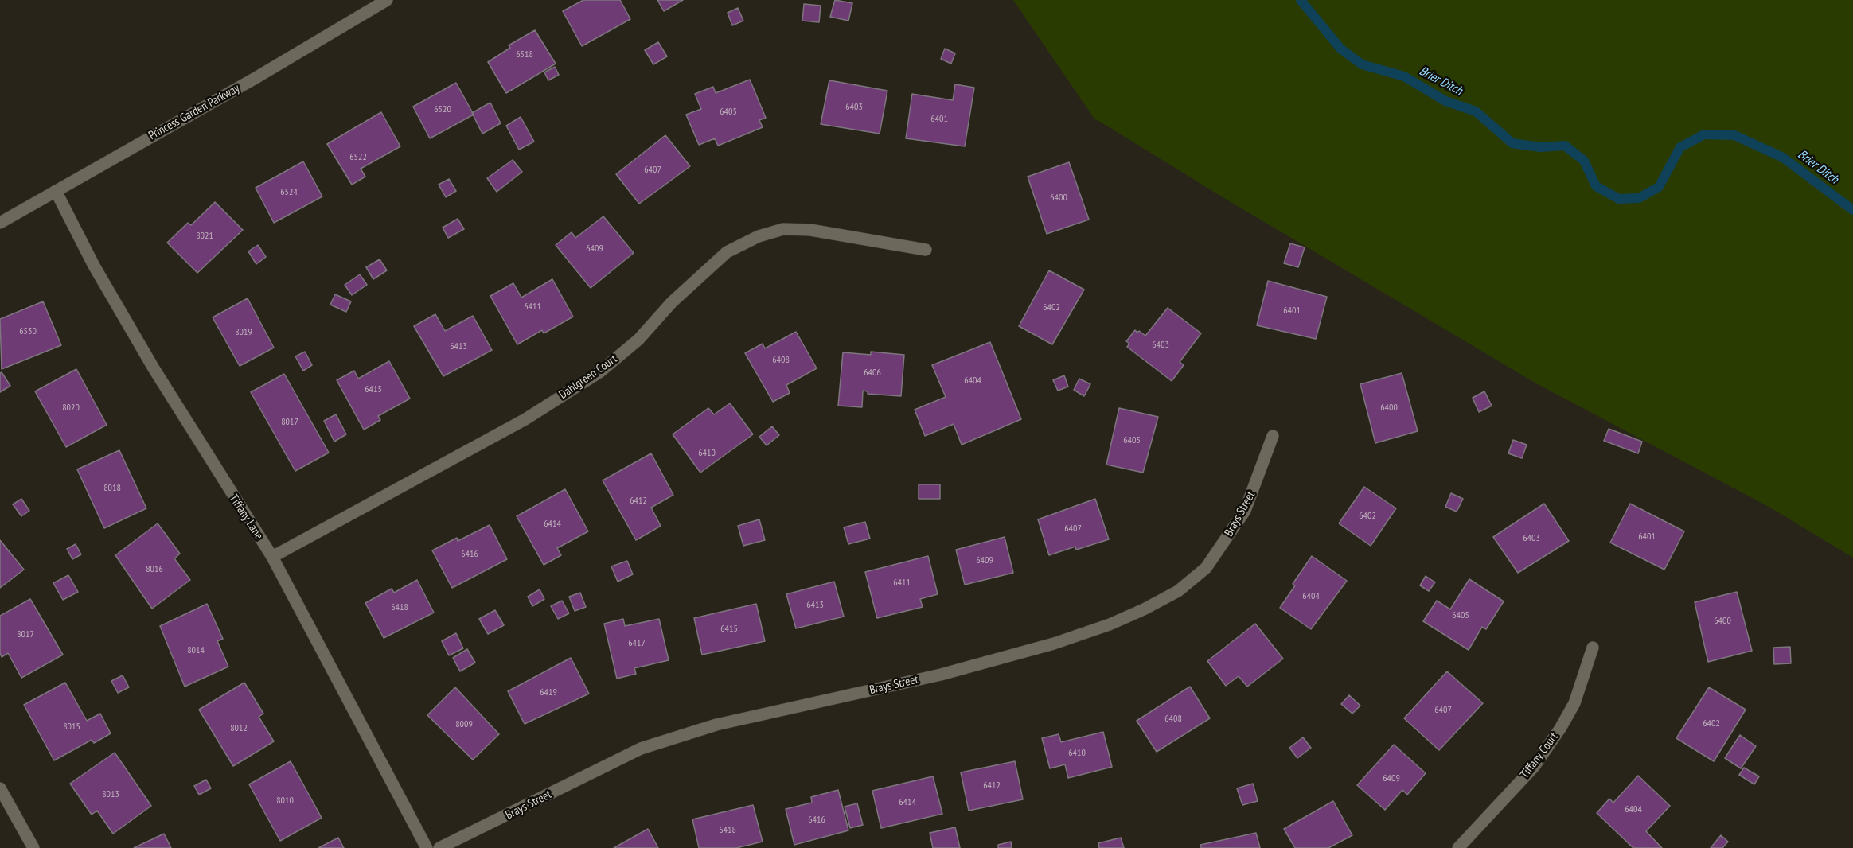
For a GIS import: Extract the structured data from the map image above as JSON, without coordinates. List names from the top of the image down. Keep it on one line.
{"streets":{"street":["Princess Garden Parkway","Dahlgreen Court","Brays Street","Tiffany Lane","Tiffany Court"]},"crossings":[["Princess Garden Parkway","Tiffany Lane"],["Dahlgreen Court","Tiffany Lane"]],"water":["Brier Ditch"],"house_numbers":["6518","6403","6520","6405","6401","6522","6407","6524","6400","8021","6409","6411","6402","6401","6530","8019","6403","6413","6408","6406","6404","6415","8020","6400","8017","6405","6410","8018","6412","6402","6414","6407","6401","6403","6416","6409","8016","6411","6404","6413","6418","6405","6400","6415","8017","6417","8014","6419","6407","6408","6402","8009","8015","8012","6410","6409","6412","8013","8010","6414","6404","6416","6418"]}
